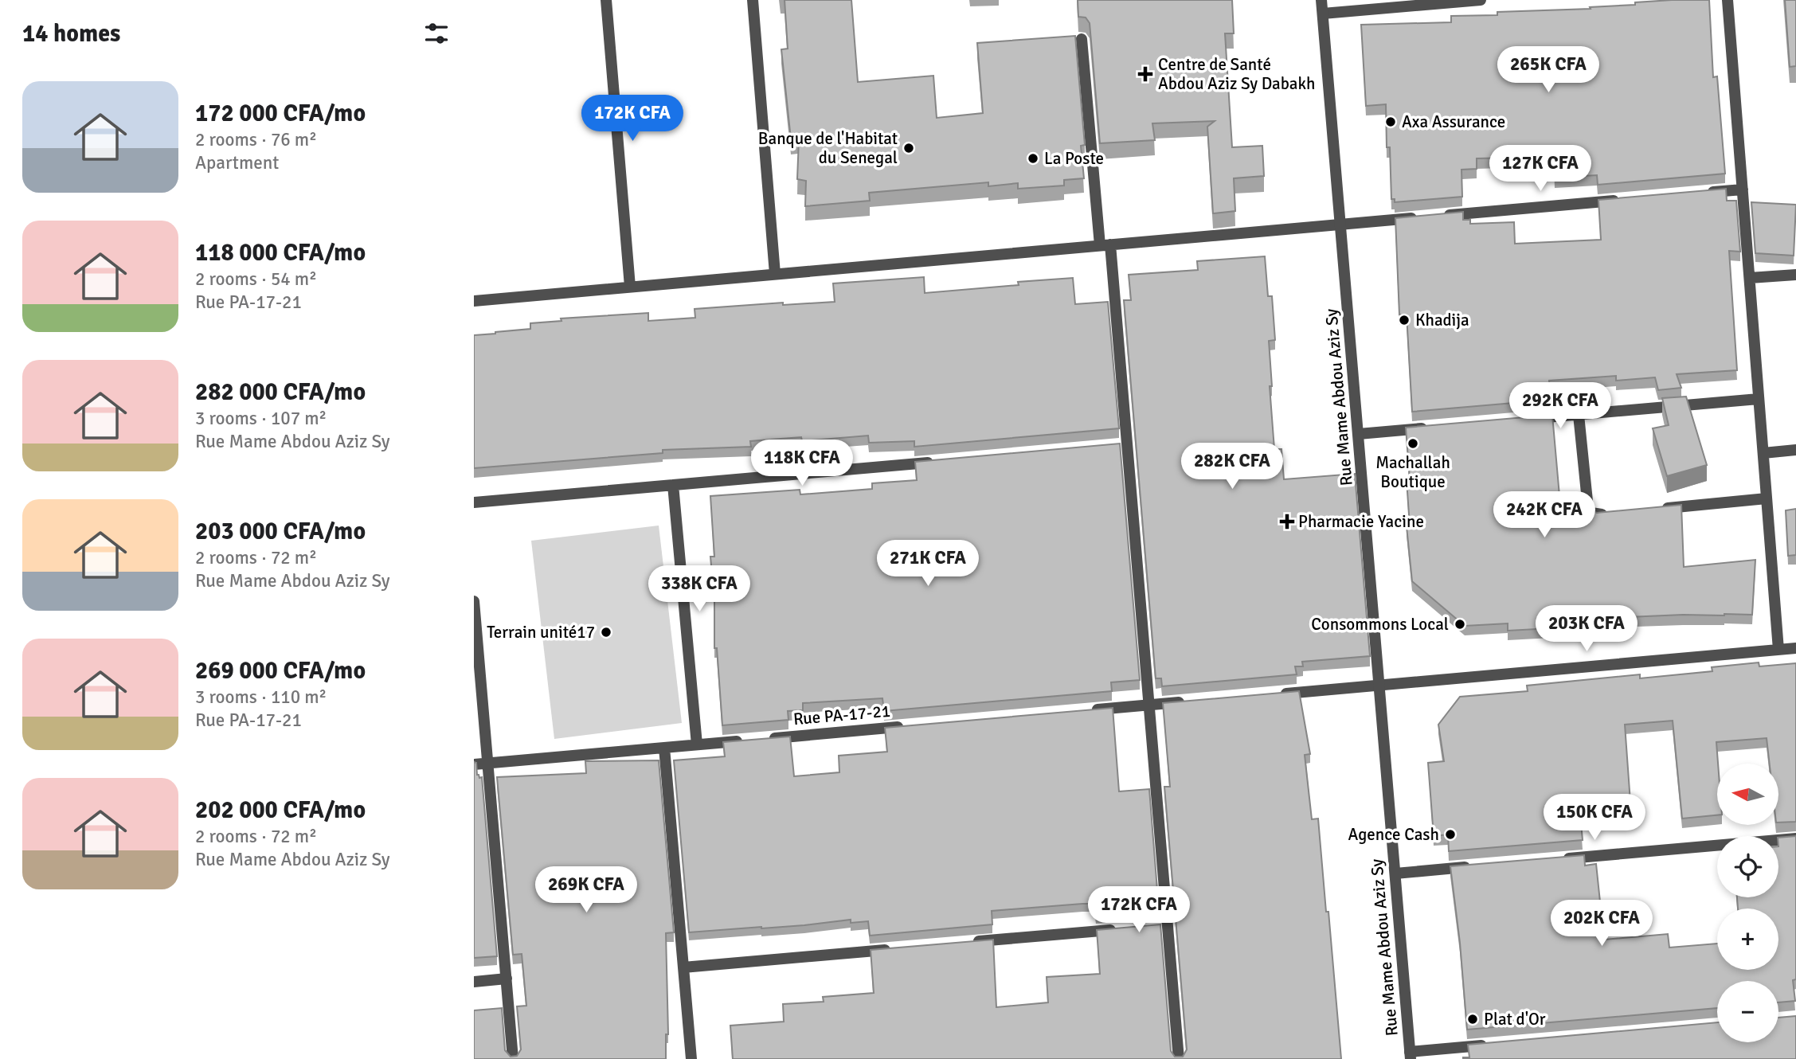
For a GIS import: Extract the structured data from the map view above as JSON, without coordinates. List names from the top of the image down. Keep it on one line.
{"streets":{"street":["Rue Mame Abdou Aziz Sy","Rue PA-17-21"]},"places":{"health":["Centre de Santé Abdou Aziz Sy Dabakh","Pharmacie Yacine"],"other":["Axa Assurance","Banque de l'Habitat du Senegal","La Poste","Khadija","Machallah Boutique","Consommons Local","Terrain unité17","Agence Cash","Plat d'Or"]},"north":"left","page":{"heading":"14 homes","price":["265K CFA","172K CFA","127K CFA","292K CFA","118K CFA","282K CFA","242K CFA","271K CFA","338K CFA","203K CFA","150K CFA","269K CFA","172K CFA","202K CFA"],"list":[{"name":"172 000 CFA/mo","note":"2 rooms · 76 m² · Apartment"},{"name":"118 000 CFA/mo","note":"2 rooms · 54 m² · Rue PA-17-21"},{"name":"282 000 CFA/mo","note":"3 rooms · 107 m² · Rue Mame Abdou Aziz Sy"},{"name":"203 000 CFA/mo","note":"2 rooms · 72 m² · Rue Mame Abdou Aziz Sy"},{"name":"269 000 CFA/mo","note":"3 rooms · 110 m² · Rue PA-17-21"},{"name":"202 000 CFA/mo","note":"2 rooms · 72 m² · Rue Mame Abdou Aziz Sy"}],"map_buttons":["+","−"]}}
